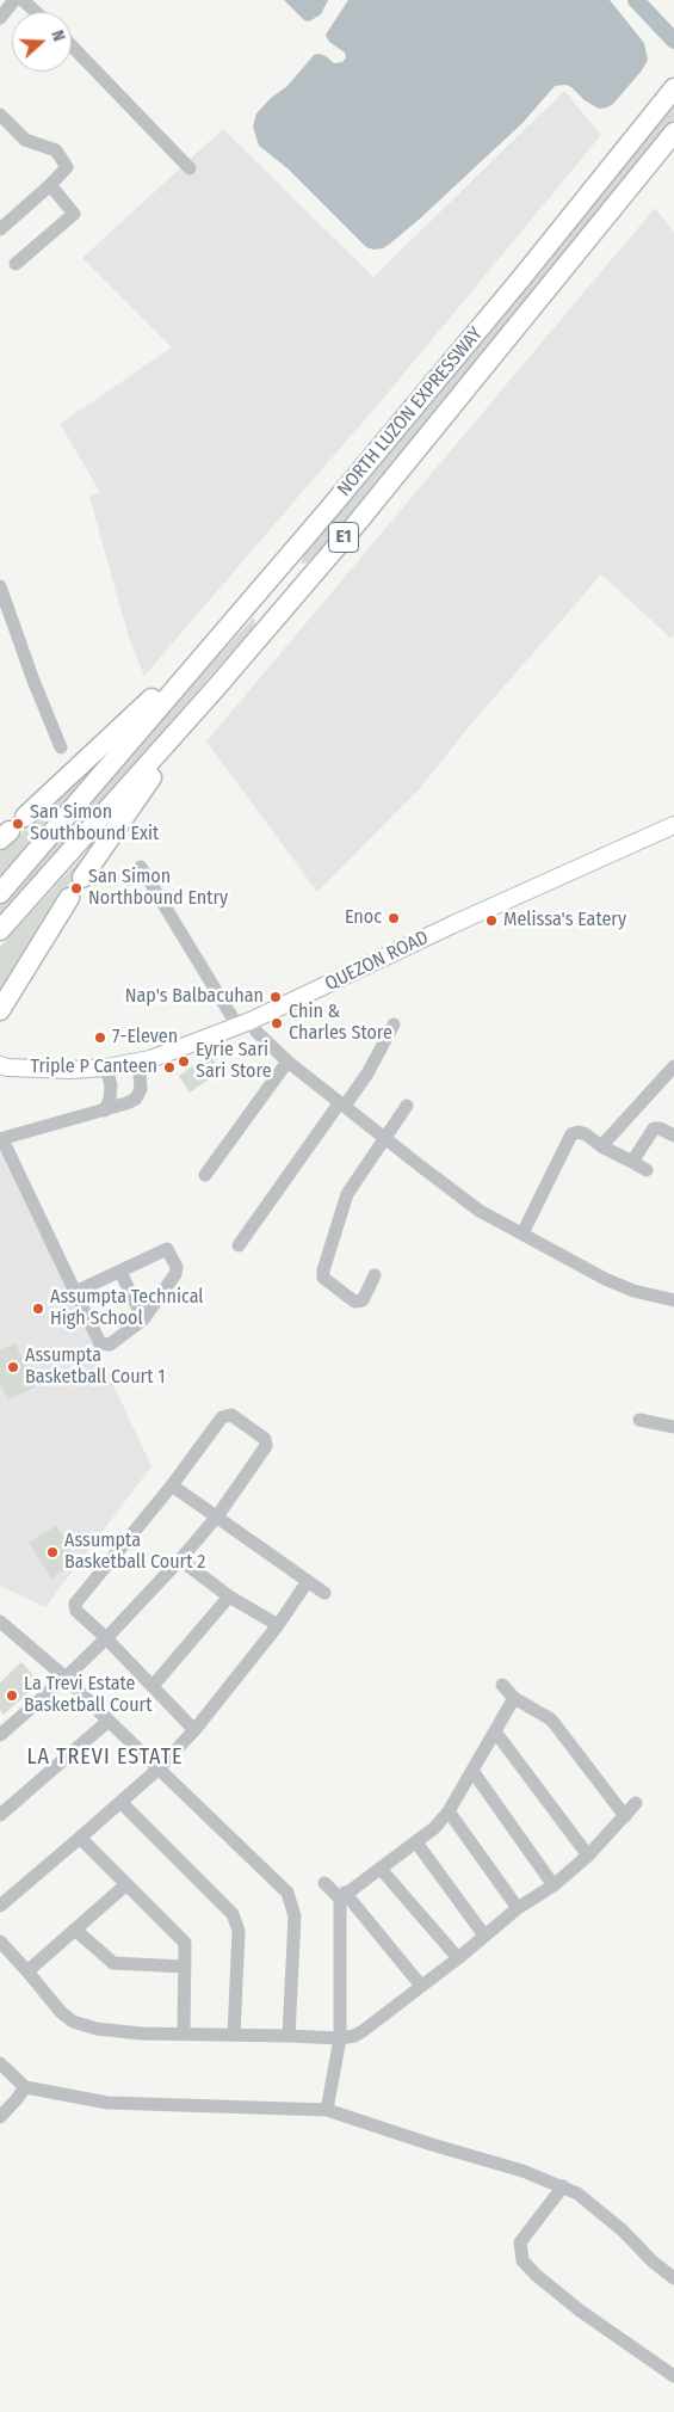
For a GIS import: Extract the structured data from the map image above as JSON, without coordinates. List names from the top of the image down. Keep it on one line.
{"streets":{"highway":["NORTH LUZON EXPRESSWAY","E1"],"main road":["QUEZON ROAD"]},"districts":["LA TREVI ESTATE"],"places":["San Simon Southbound Exit","San Simon Northbound Entry","Enoc","Melissa's Eatery","Nap's Balbacuhan","Chin & Charles Store","7-Eleven","Eyrie Sari Sari Store","Triple P Canteen","Assumpta Technical High School","Assumpta Basketball Court 1","Assumpta Basketball Court 2","La Trevi Estate Basketball Court"],"north":"right"}
